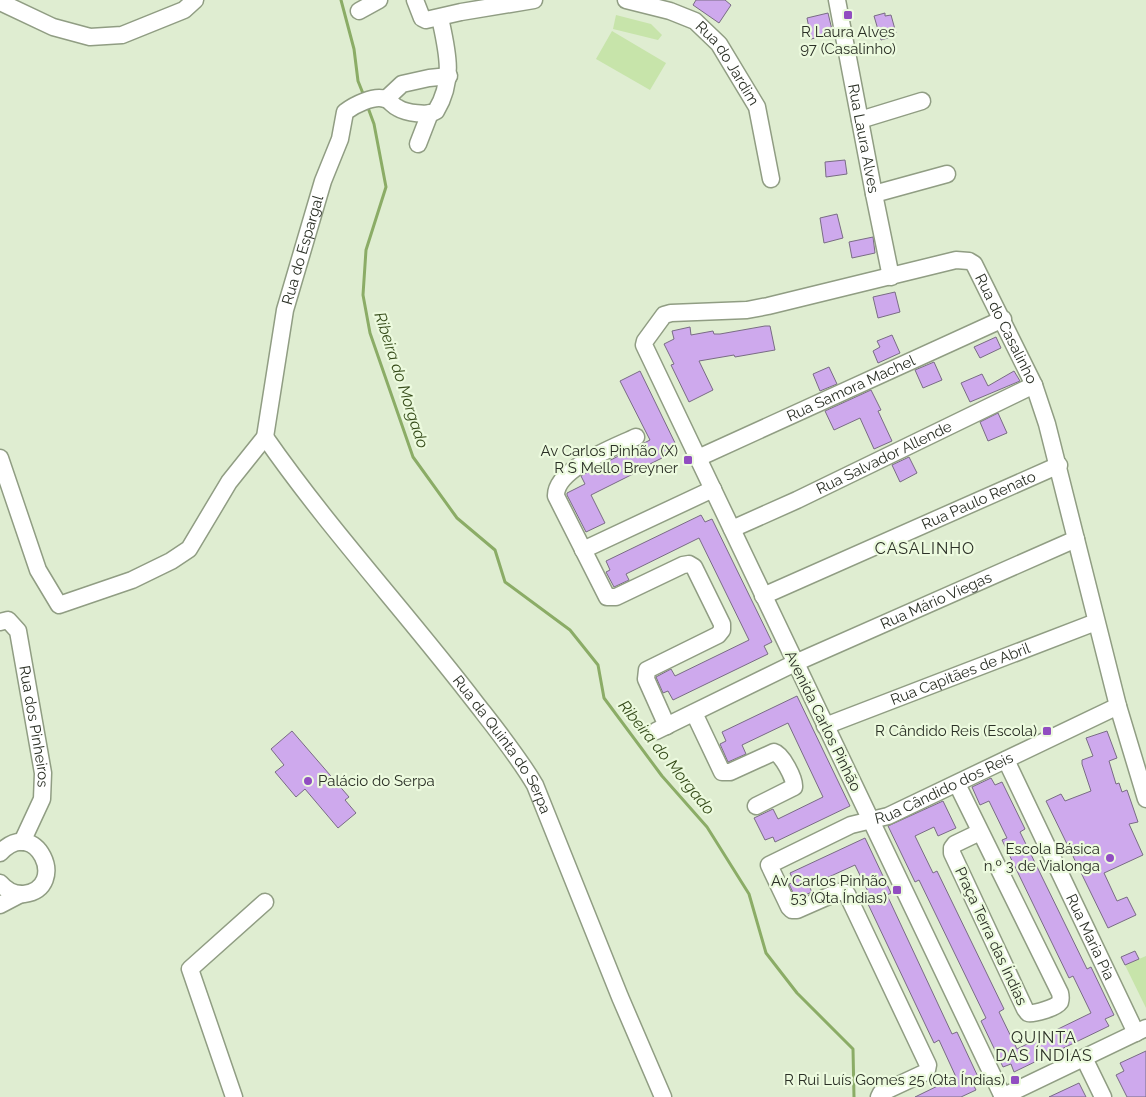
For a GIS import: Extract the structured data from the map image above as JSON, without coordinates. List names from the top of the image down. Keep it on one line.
{"streets":{"street":["Rua do Jardim","Rua Laura Alves","Rua do Espargal","Rua do Casalinho","Rua Samora Machel","Rua Salvador Allende","Rua Paulo Renato","Rua Mário Viegas","Rua Capitães de Abril","Avenida Carlos Pinhão","Rua dos Pinheiros","Rua da Quinta do Serpa","Rua Cândido dos Reis","Praça Terra das Índias","Rua Maria Pia"]},"crossings":[["Rua Laura Alves","Rua do Casalinho"],["Rua do Espargal","Rua da Quinta do Serpa"],["Rua do Casalinho","Rua Samora Machel"],["Rua do Casalinho","Rua Salvador Allende"],["Rua do Casalinho","Rua Paulo Renato"],["Rua do Casalinho","Rua Mário Viegas"],["Rua do Casalinho","Rua Capitães de Abril"],["Rua do Casalinho","Avenida Carlos Pinhão"],["Rua do Casalinho","Rua Cândido dos Reis"],["Rua Samora Machel","Avenida Carlos Pinhão"],["Rua Salvador Allende","Avenida Carlos Pinhão"],["Rua Paulo Renato","Avenida Carlos Pinhão"],["Rua Mário Viegas","Avenida Carlos Pinhão"],["Rua Capitães de Abril","Avenida Carlos Pinhão"],["Avenida Carlos Pinhão","Rua Cândido dos Reis"],["Rua Cândido dos Reis","Praça Terra das Índias"],["Rua Cândido dos Reis","Rua Maria Pia"]],"districts":["CASALINHO","QUINTA DAS ÍNDIAS"],"water":["Ribeira do Morgado"],"places":{"transit":["R Laura Alves 97 (Casalinho)","Av Carlos Pinhão (X) R S Mello Breyner","R Cândido Reis (Escola)","Av Carlos Pinhão 53 (Qta Índias)","R Rui Luís Gomes 25 (Qta Índias)"],"other":["Palácio do Serpa","Escola Básica n.º 3 de Vialonga"]}}
